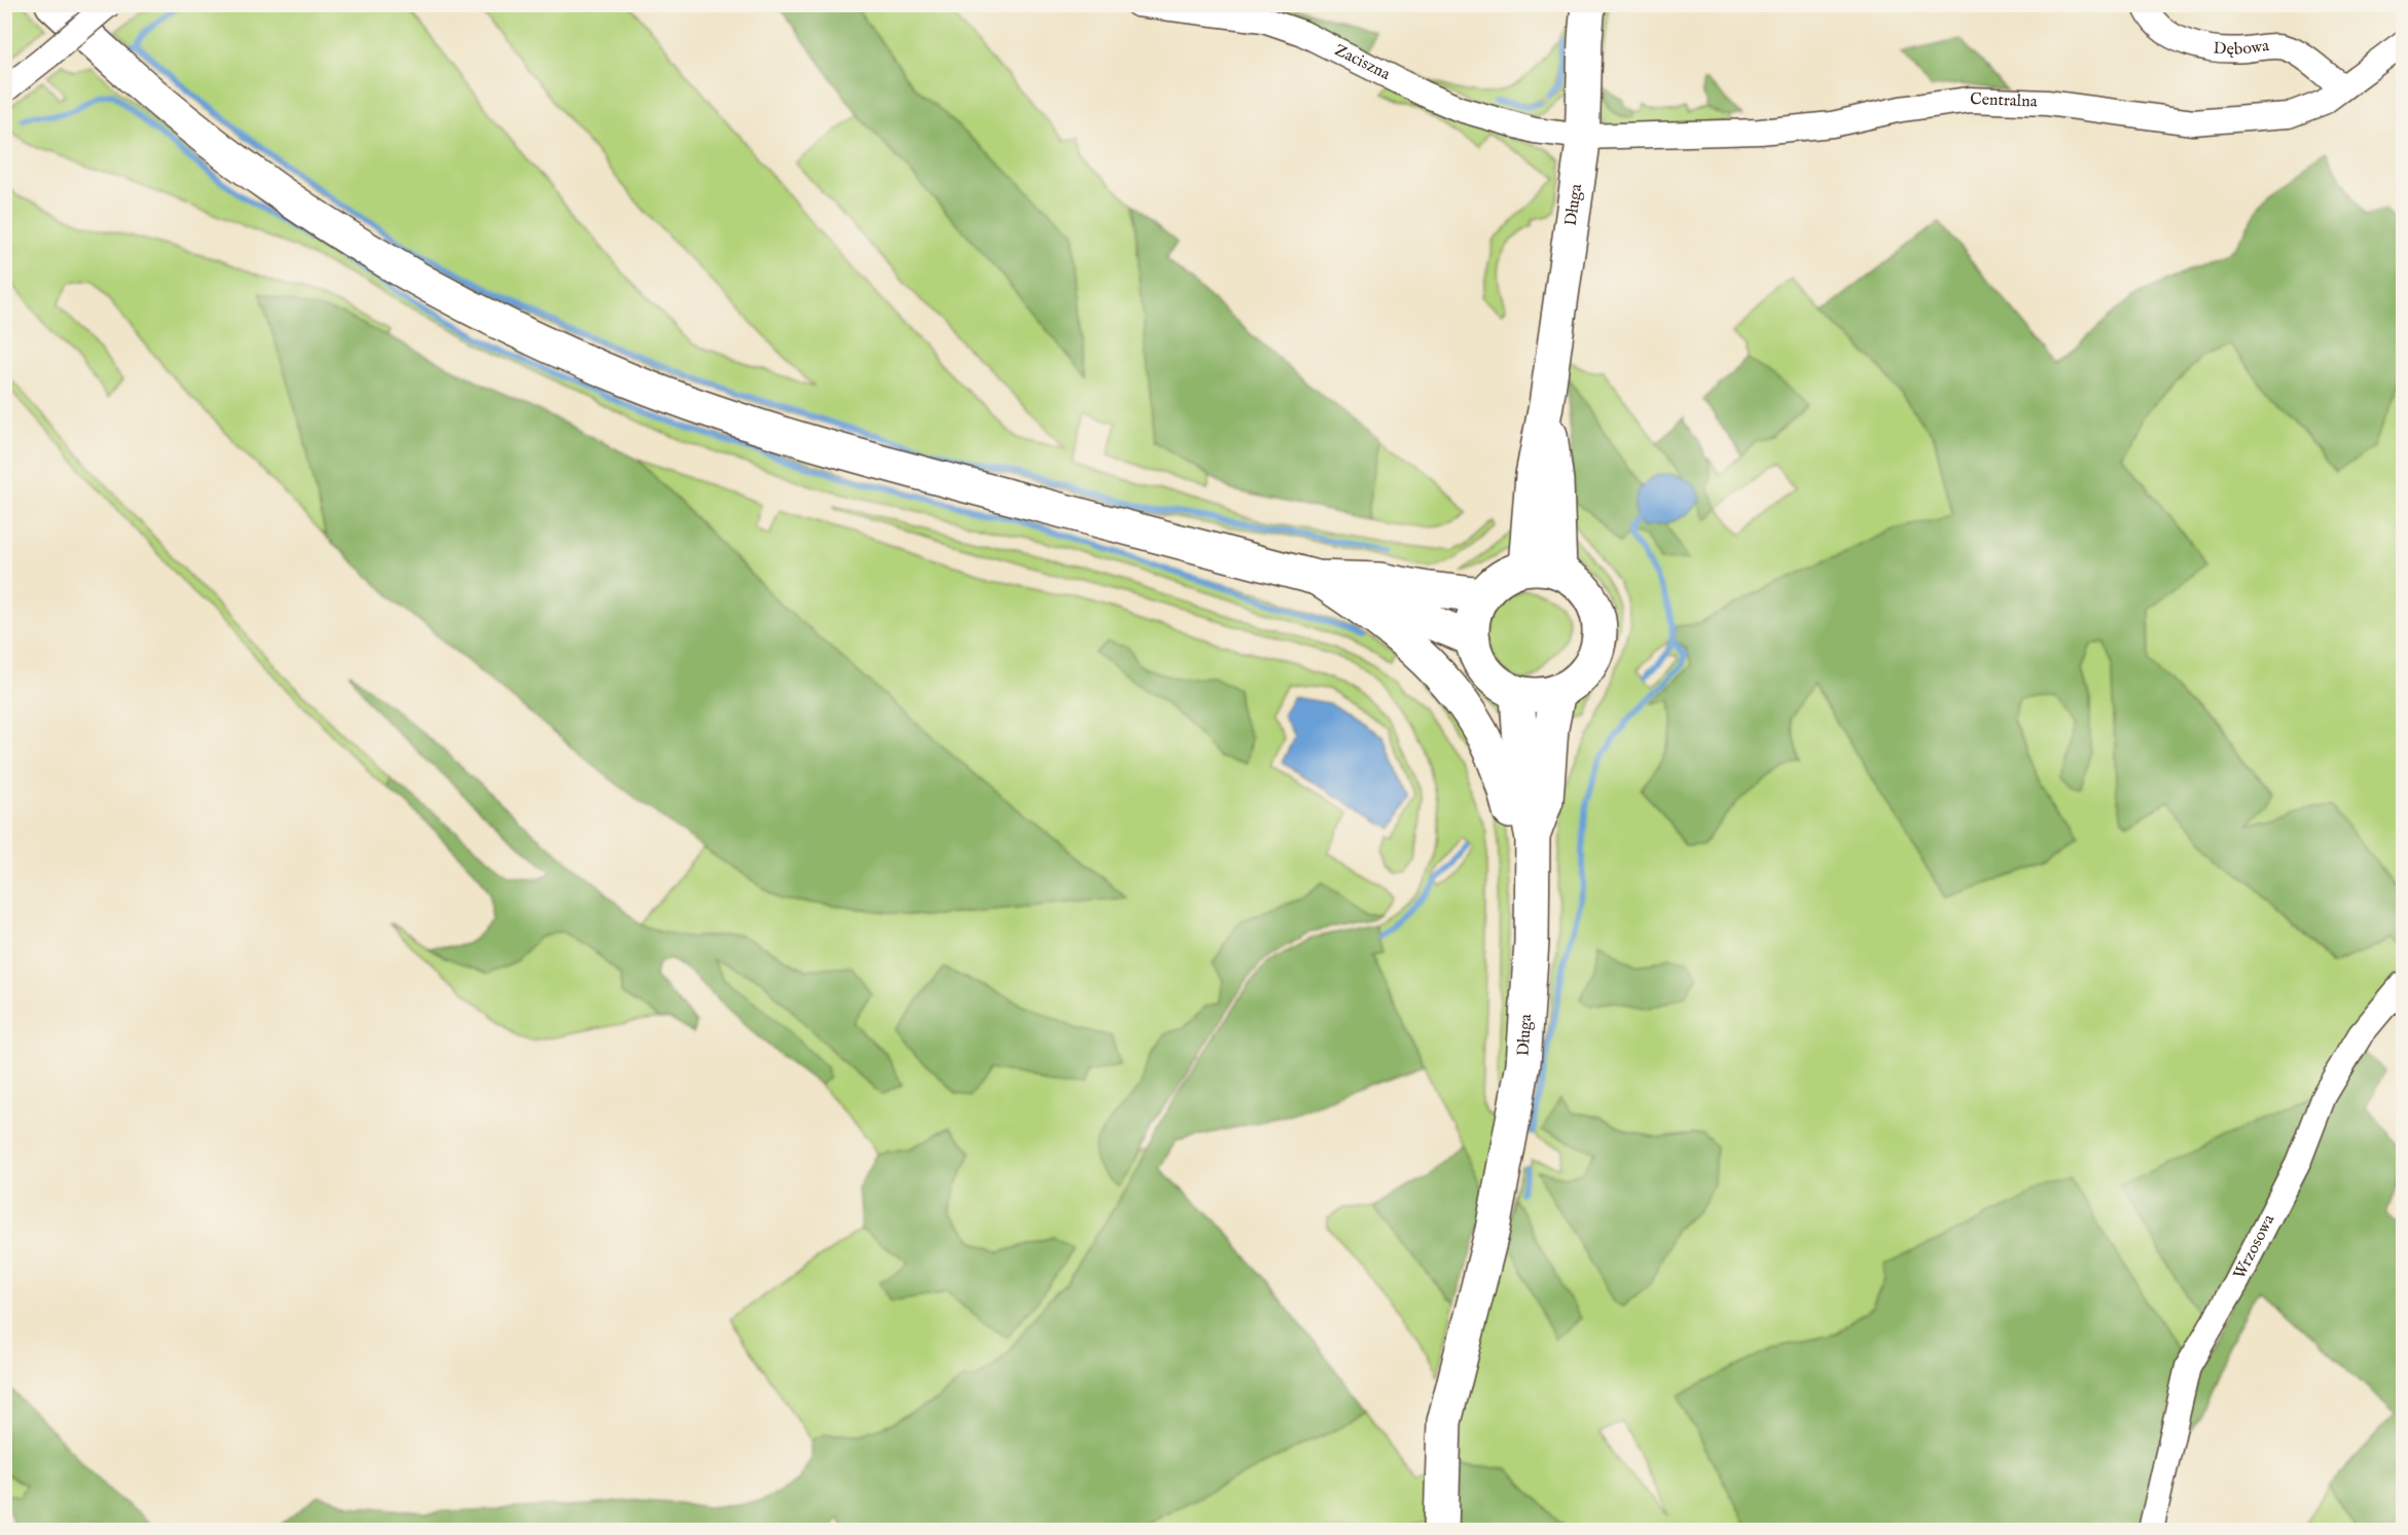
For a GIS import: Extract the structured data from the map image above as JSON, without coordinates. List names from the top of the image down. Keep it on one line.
{"streets":{"main road":["Długa"],"street":["Dębowa","Zaciszna","Centralna","Wrzosowa"]},"crossings":[["Dębowa","Centralna"],["Zaciszna","Centralna"],["Zaciszna","Długa"],["Centralna","Długa"]]}
